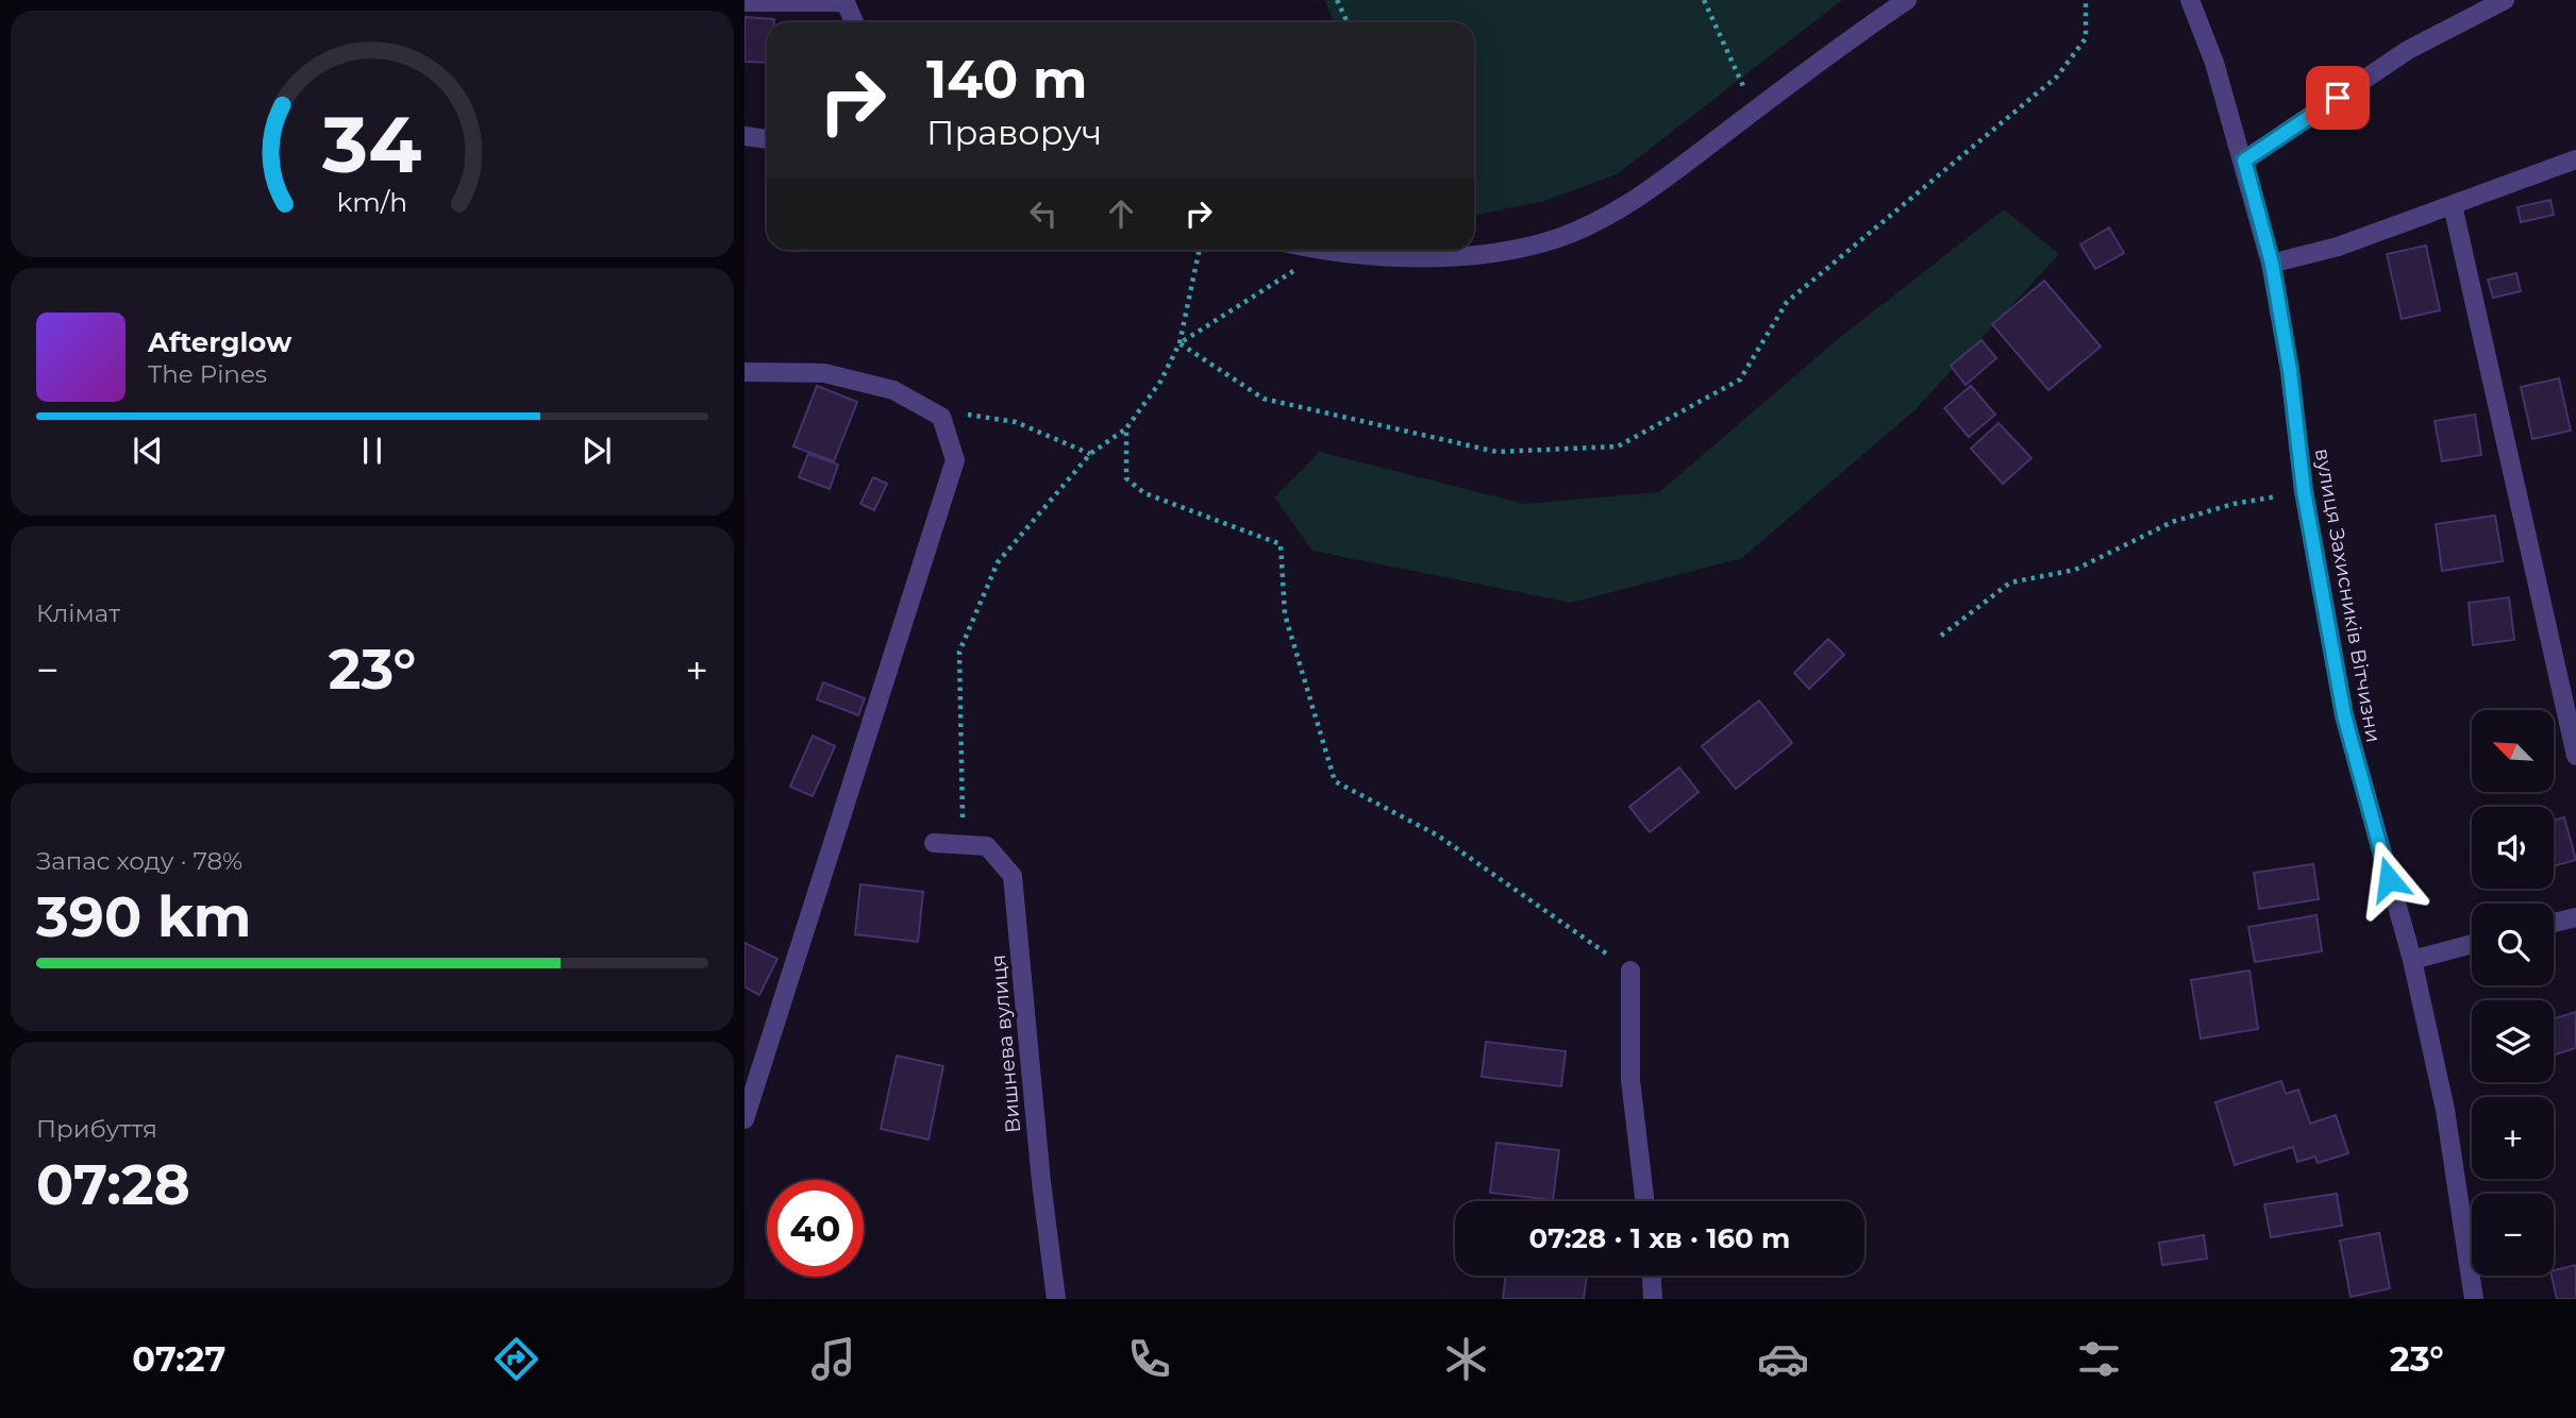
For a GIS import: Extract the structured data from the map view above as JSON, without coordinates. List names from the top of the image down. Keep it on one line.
{"streets":{"street":["вулиця Захисників Вітчизни","Вишнева вулиця"]},"north":"top left","page":{"turn":["140 m","Праворуч"],"song":["Afterglow","The Pines"],"tile":["Клімат",["Запас ходу · 78%","390 km"],["Прибуття","07:28"]],"heat":["−","23°","+"],"map_buttons":["+","−"],"limit":"40","trip":"07:28 · 1 хв · 160 m","tabs":["07:27","23°"],"gauge":["34","km/h"]}}
